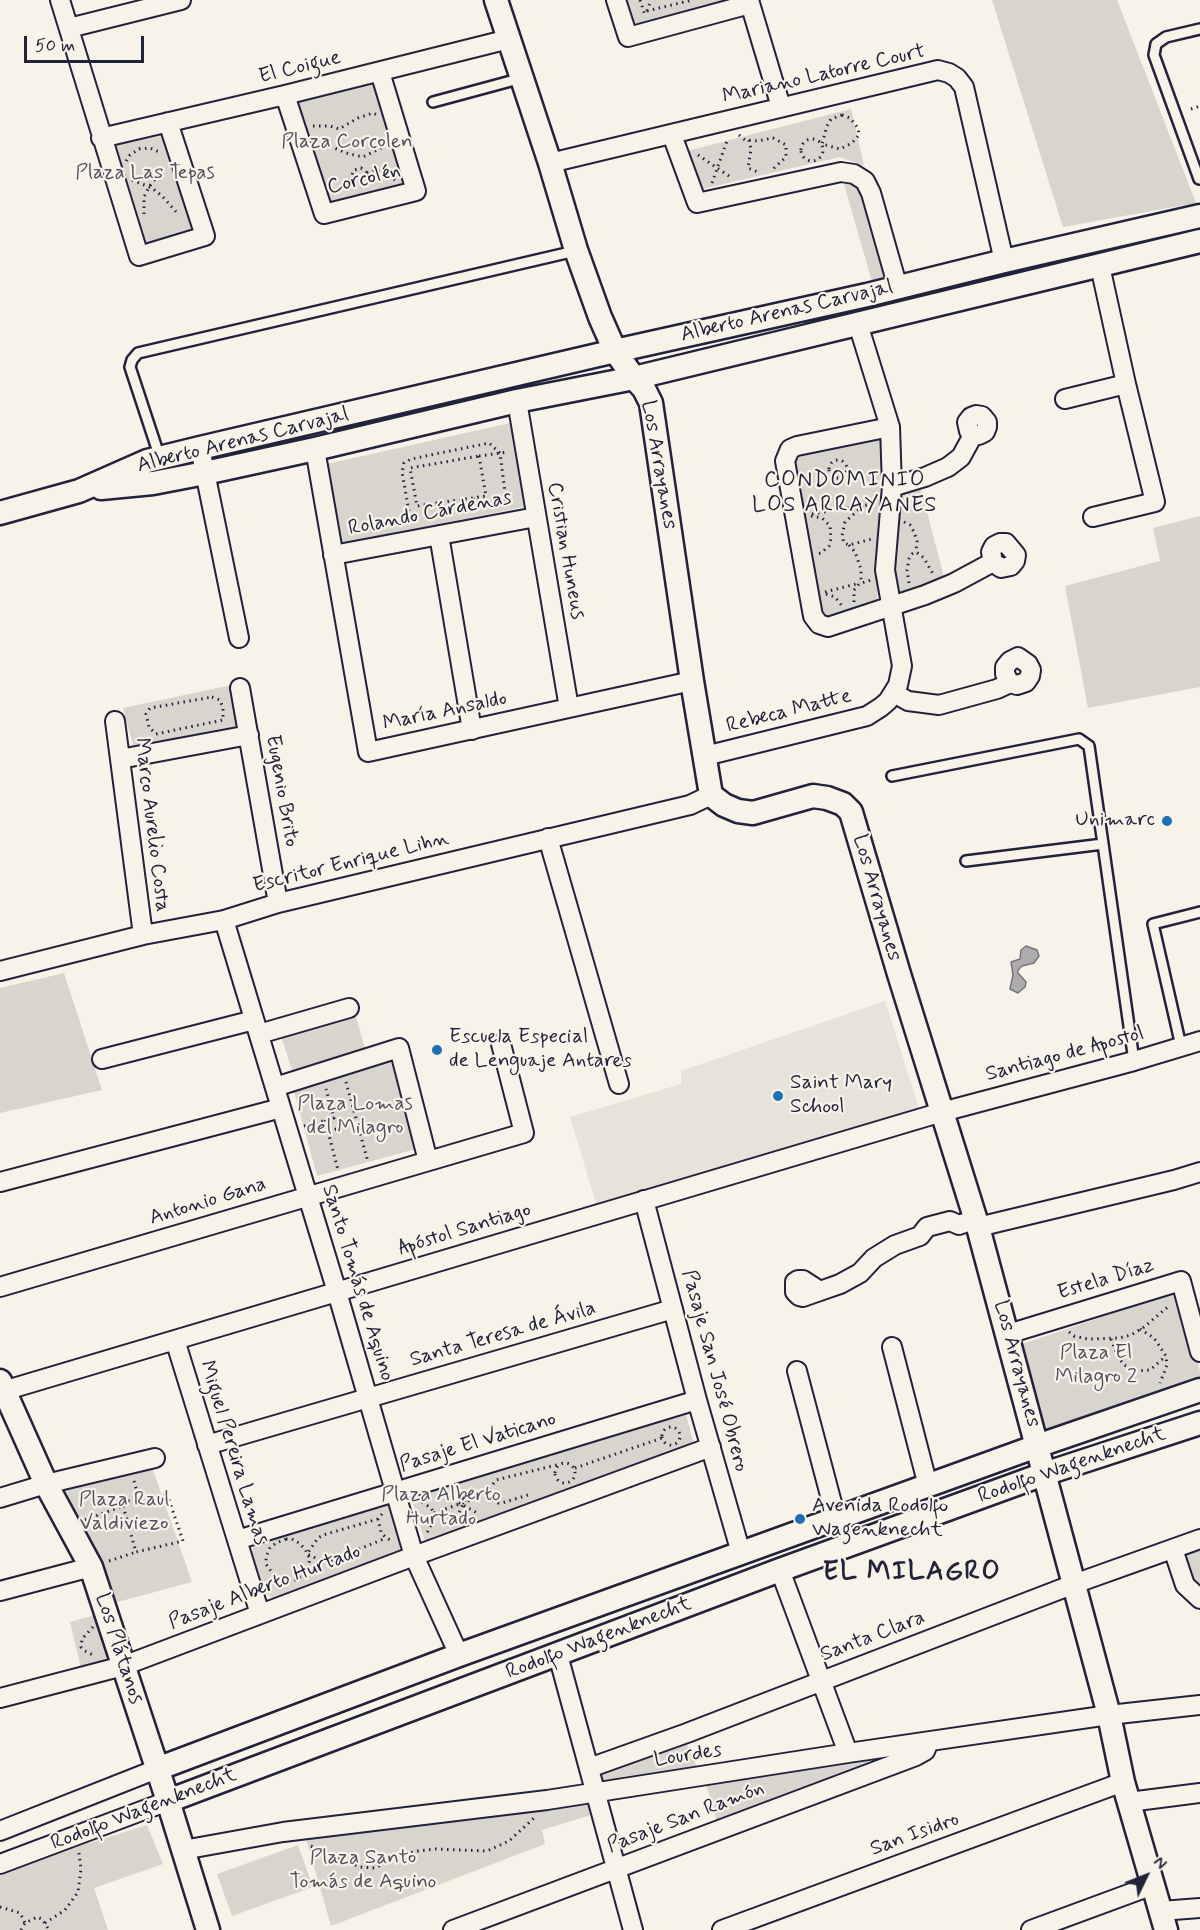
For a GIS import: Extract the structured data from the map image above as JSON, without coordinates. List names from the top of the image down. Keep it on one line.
{"streets":{"street":["El Coigue","Mariano Latorre Court","Corcolén","Alberto Arenas Carvajal","Los Arrayanes","Rolando Cárdenas","Cristian Huneus","María Ansaldo","Rebeca Matte","Eugenio Brito","Marco Aurelio Costa","Escritor Enrique Lihn","Santiago de Apostol","Antonio Gana","Apóstol Santiago","Estela Díaz","Santo Tomás de Aquino","Santa Teresa de Ávila","Pasaje San José Obrero","Pasaje El Vaticano","Miguel Pereira Lamas","Rodolfo Wagenknecht","Pasaje Alberto Hurtado","Santa Clara","Los Plátanos","Lourdes","Pasaje San Ramón","San Isidro"]},"crossings":[["El Coigue","Corcolén"],["El Coigue","Los Arrayanes"],["Mariano Latorre Court","Alberto Arenas Carvajal"],["Mariano Latorre Court","Los Arrayanes"],["Alberto Arenas Carvajal","Los Arrayanes"],["Alberto Arenas Carvajal","Cristian Huneus"],["Alberto Arenas Carvajal","María Ansaldo"],["Los Arrayanes","María Ansaldo"],["Los Arrayanes","Rebeca Matte"],["Los Arrayanes","Escritor Enrique Lihn"],["Los Arrayanes","Santiago de Apostol"],["Los Arrayanes","Apóstol Santiago"],["Los Arrayanes","Estela Díaz"],["Los Arrayanes","Rodolfo Wagenknecht"],["Los Arrayanes","Santa Clara"],["Los Arrayanes","Lourdes"],["Los Arrayanes","San Isidro"],["Rolando Cárdenas","Cristian Huneus"],["Rolando Cárdenas","María Ansaldo"],["Cristian Huneus","María Ansaldo"],["Eugenio Brito","Escritor Enrique Lihn"],["Marco Aurelio Costa","Escritor Enrique Lihn"],["Escritor Enrique Lihn","Santo Tomás de Aquino"],["Santiago de Apostol","Apóstol Santiago"],["Antonio Gana","Santo Tomás de Aquino"],["Apóstol Santiago","Santo Tomás de Aquino"],["Apóstol Santiago","Pasaje San José Obrero"],["Apóstol Santiago","Miguel Pereira Lamas"],["Apóstol Santiago","Los Plátanos"],["Santo Tomás de Aquino","Santa Teresa de Ávila"],["Santo Tomás de Aquino","Pasaje El Vaticano"],["Santo Tomás de Aquino","Rodolfo Wagenknecht"],["Santo Tomás de Aquino","Pasaje Alberto Hurtado"],["Santa Teresa de Ávila","Pasaje San José Obrero"],["Santa Teresa de Ávila","Miguel Pereira Lamas"],["Pasaje San José Obrero","Pasaje El Vaticano"],["Pasaje San José Obrero","Rodolfo Wagenknecht"],["Pasaje San José Obrero","Pasaje Alberto Hurtado"],["Pasaje El Vaticano","Miguel Pereira Lamas"],["Miguel Pereira Lamas","Pasaje Alberto Hurtado"],["Rodolfo Wagenknecht","Los Plátanos"],["Pasaje Alberto Hurtado","Los Plátanos"],["Los Plátanos","Lourdes"],["Lourdes","Pasaje San Ramón"]],"districts":["CONDOMINIO LOS ARRAYANES","EL MILAGRO"],"parks":["Plaza Corcolen","Plaza Las Tepas","Plaza Lomas del Milagro","Plaza El Milagro 2","Plaza Alberto Hurtado","Plaza Raul Valdiviezo","Plaza Santo Tomás de Aquino"],"places":["Unimarc","Escuela Especial de Lenguaje Antares","Saint Mary School","Avenida Rodolfo Wagenknecht"],"scale_bar":"50 m","north":"top right"}
